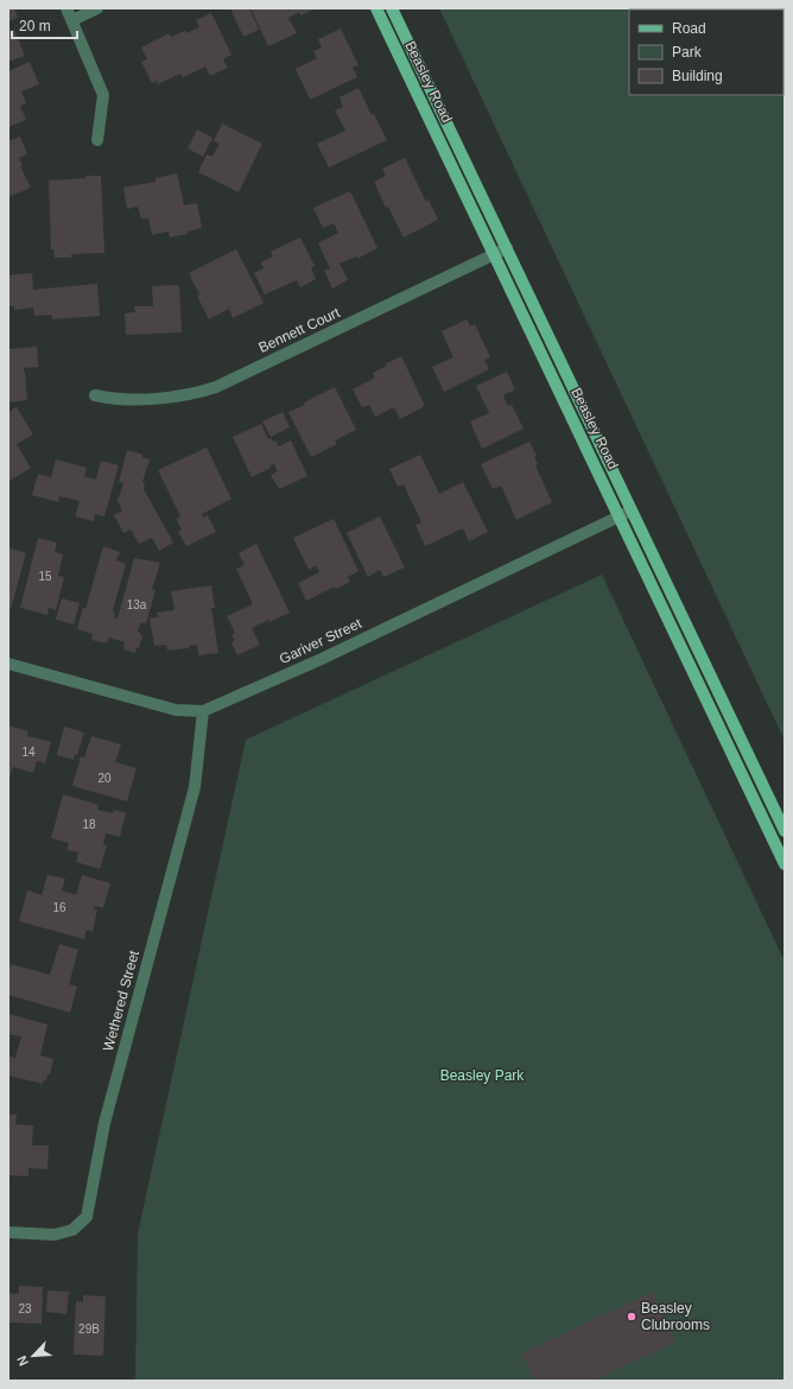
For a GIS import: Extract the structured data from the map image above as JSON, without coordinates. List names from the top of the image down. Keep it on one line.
{"streets":{"main road":["Beasley Road"],"street":["Bennett Court","Gariver Street","Wethered Street"]},"crossings":[["Beasley Road","Bennett Court"],["Beasley Road","Gariver Street"],["Gariver Street","Wethered Street"]],"parks":["Beasley Park"],"places":["Beasley Clubrooms"],"house_numbers":["15","13a","14","20","18","16","23","29B"],"legend":["Road","Park","Building"],"scale_bar":"20 m","north":"bottom left"}
